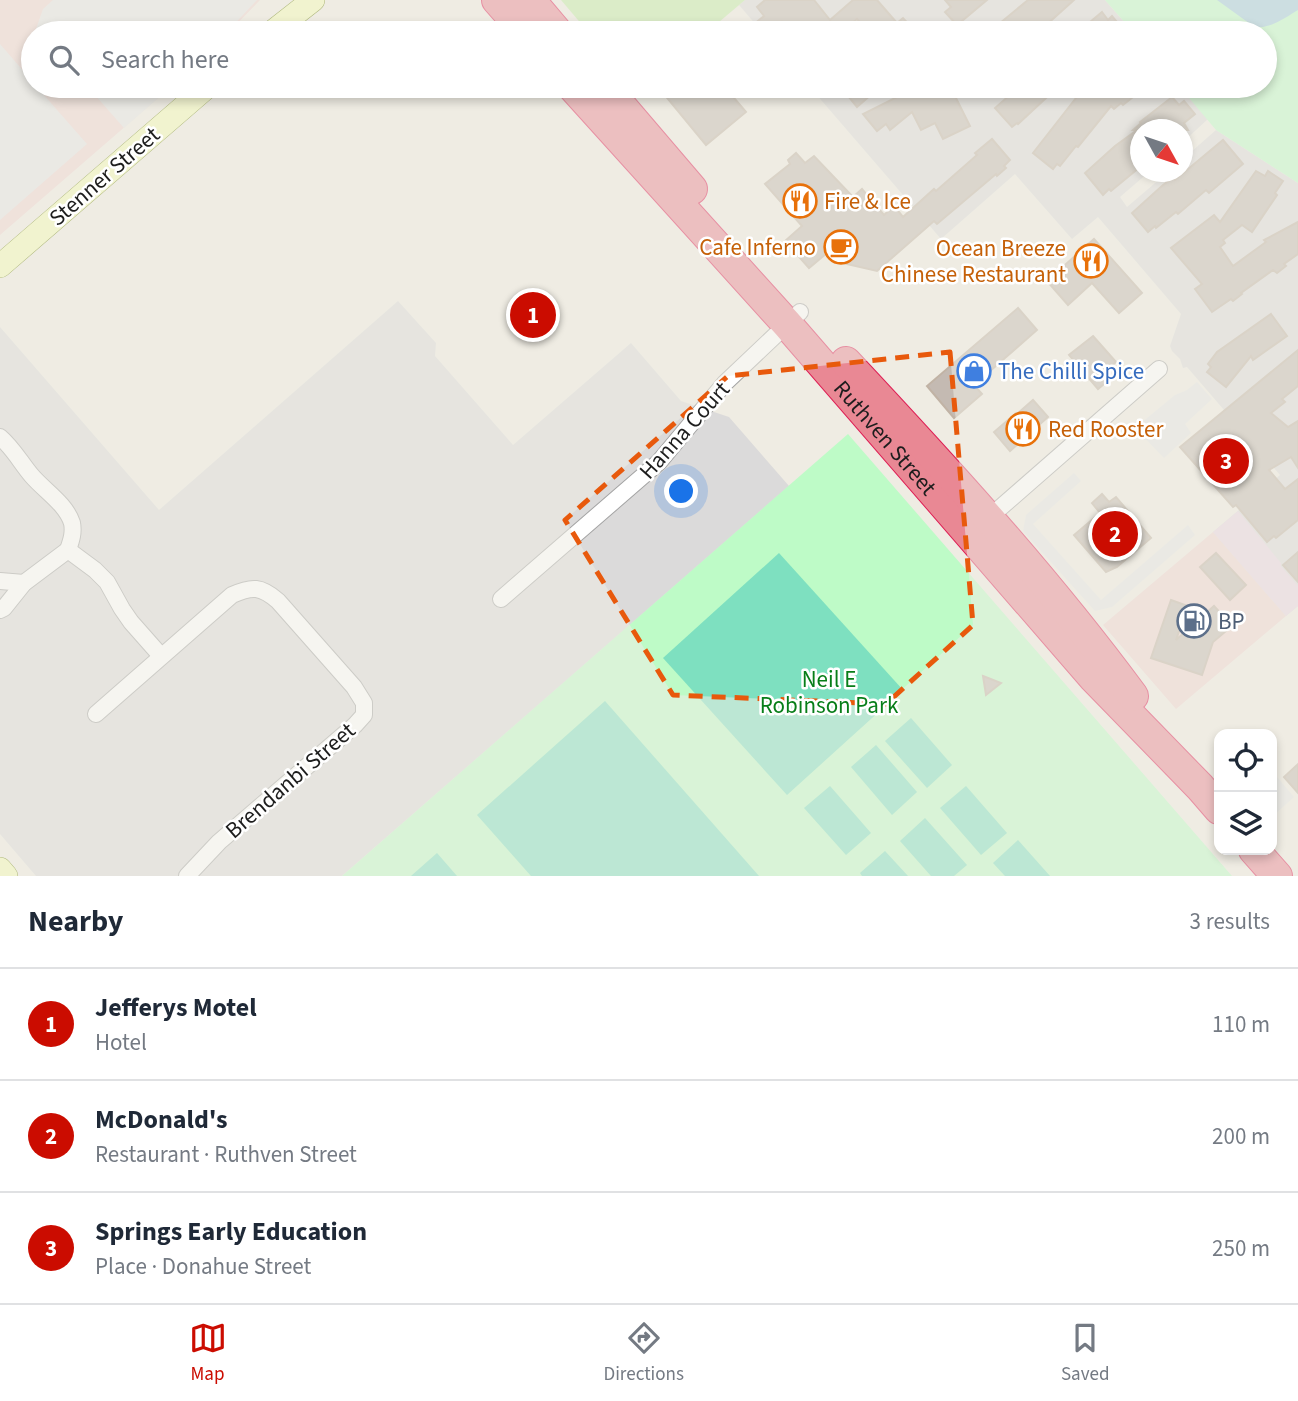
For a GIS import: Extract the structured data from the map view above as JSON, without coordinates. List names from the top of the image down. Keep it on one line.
{"streets":{"highway":["Ruthven Street"],"main road":["Stenner Street"],"street":["Hanna Court","Brendanbi Street"]},"crossings":[["Hanna Court","Ruthven Street"]],"parks":["Neil E Robinson Park"],"places":{"restaurant":["Fire & Ice","Ocean Breeze Chinese Restaurant","Red Rooster"],"cafe":["Cafe Inferno"],"shop":["The Chilli Spice"],"fuel station":["BP"]},"north":"bottom right","page":{"search":"Search here","pins":["1","3","2"],"heading":["Nearby","3 results"],"list":[{"mark":"1","name":"Jefferys Motel","note":"Hotel","value":"110 m"},{"mark":"2","name":"McDonald's","note":"Restaurant · Ruthven Street","value":"200 m"},{"mark":"3","name":"Springs Early Education","note":"Place · Donahue Street","value":"250 m"}],"nav":["Map","Directions","Saved"]}}
